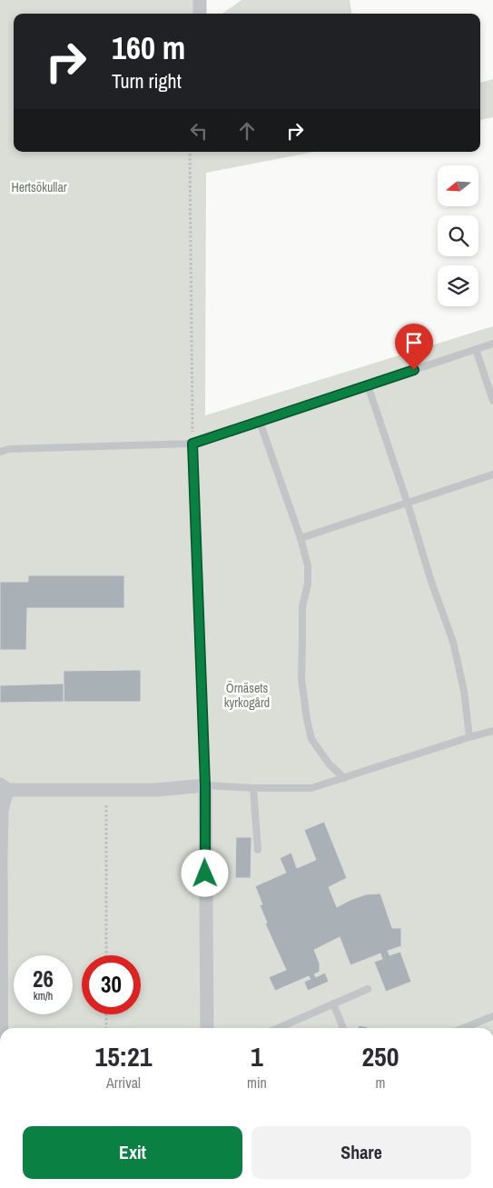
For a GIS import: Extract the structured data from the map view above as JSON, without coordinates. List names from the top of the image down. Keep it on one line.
{"parks":["Hertsökullar","Örnäsets kyrkogård"],"north":"left","page":{"turn":["160 m","Turn right"],"speed":"26 km/h","limit":"30","eta":["15:21","Arrival","1","min","250","m"],"buttons":["Exit","Share"]}}
